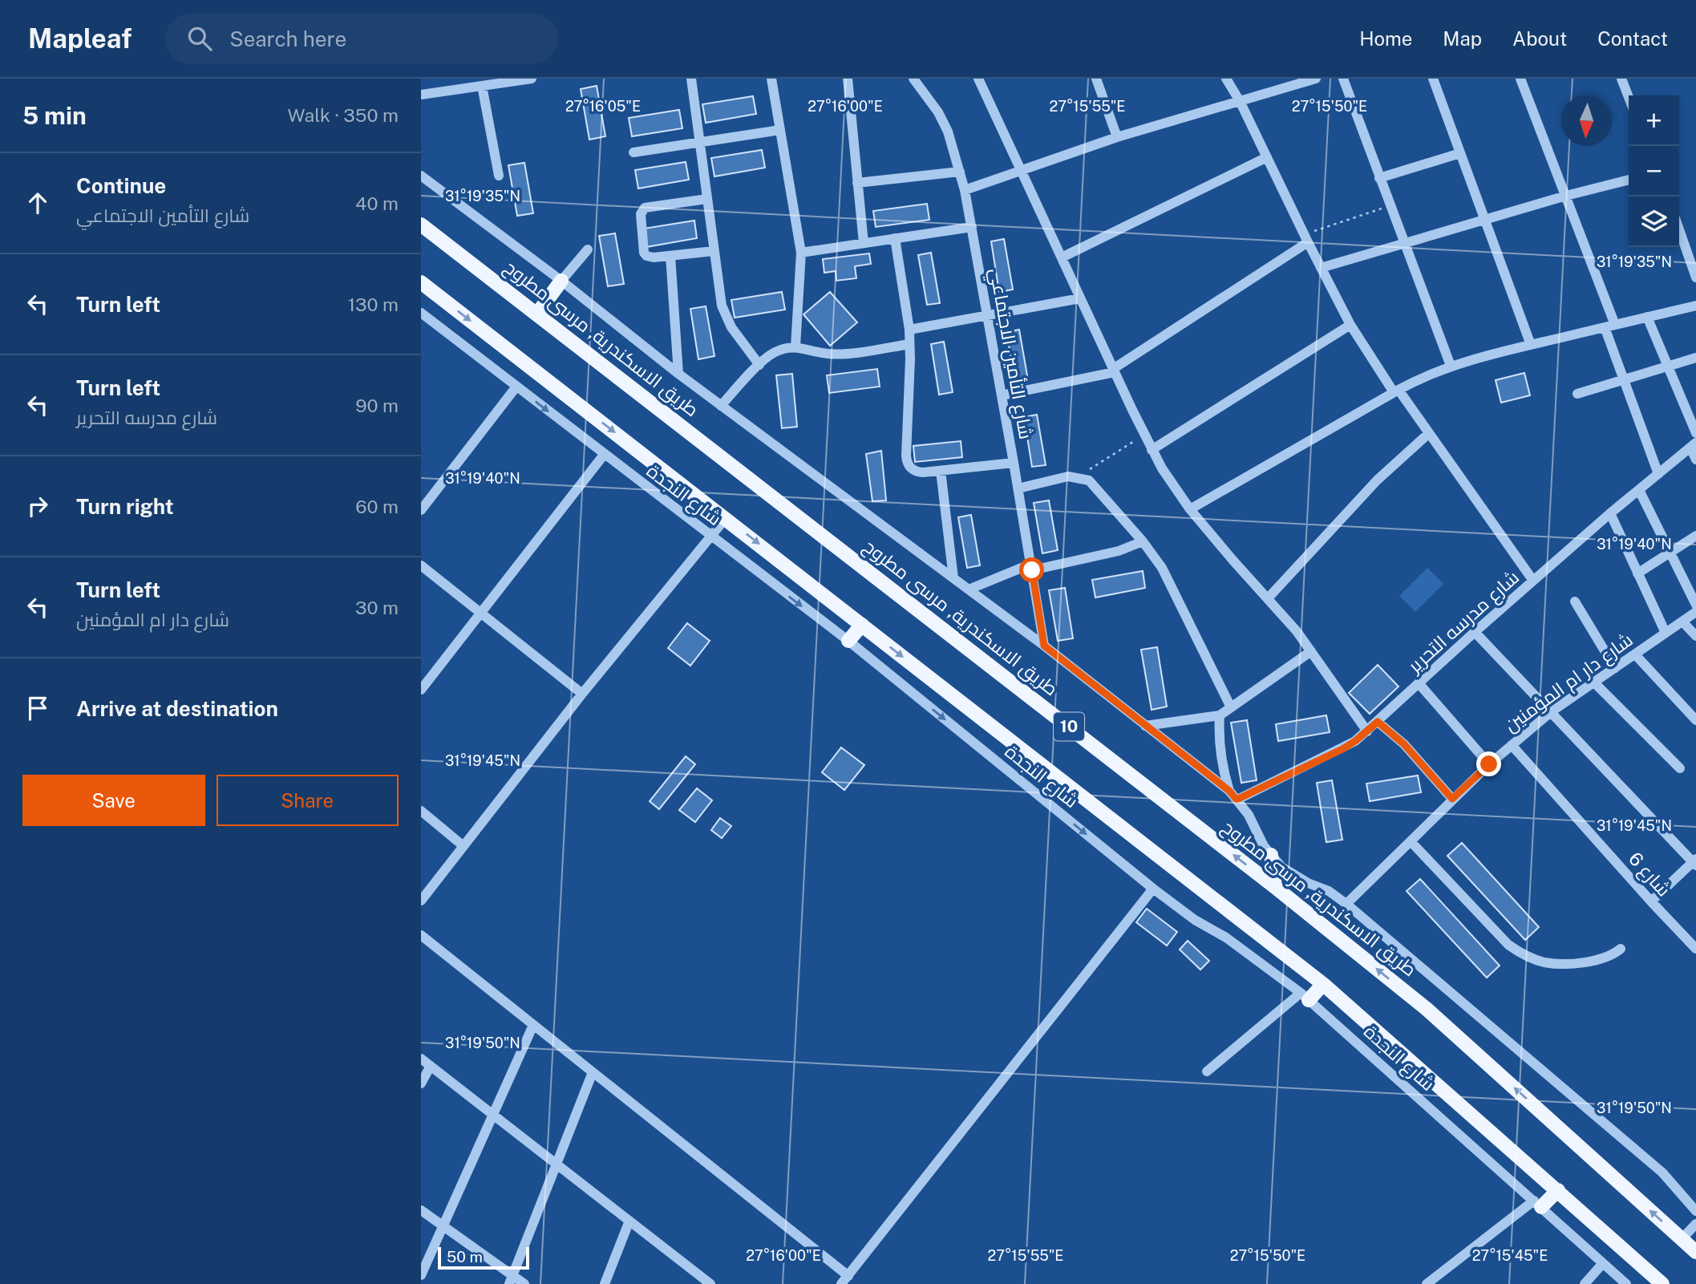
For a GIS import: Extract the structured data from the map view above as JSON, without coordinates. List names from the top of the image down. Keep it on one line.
{"streets":{"main road":["طريق الاسكندرية, مرسى مطروح","10"],"street":["شارع التأمين الاجتماعي","شارع النجدة","شارع مدرسه التحرير","شارع دار ام المؤمنين","شارع 6"]},"crossings":[["شارع دار ام المؤمنين","شارع 6"]],"one_way":["شارع النجدة"],"scale_bar":"50 m","north":"bottom","page":{"header":"Mapleaf","search":"Search here","nav":["Home","Map","About","Contact"],"heading":["5 min","Walk · 350 m"],"map_buttons":["+","−"],"list":[["Continue","شارع التأمين الاجتماعي","40 m"],["Turn left","130 m"],["Turn left","شارع مدرسه التحرير","90 m"],["Turn right","60 m"],["Turn left","شارع دار ام المؤمنين","30 m"],"Arrive at destination"],"buttons":["Save","Share"],"scale":"50 m"},"coordinates":["27°16'05\"E","27°16'00\"E","27°15'55\"E","27°15'50\"E","31°19'35\"N","31°19'40\"N","31°19'45\"N","31°19'50\"N","27°15'45\"E"]}
